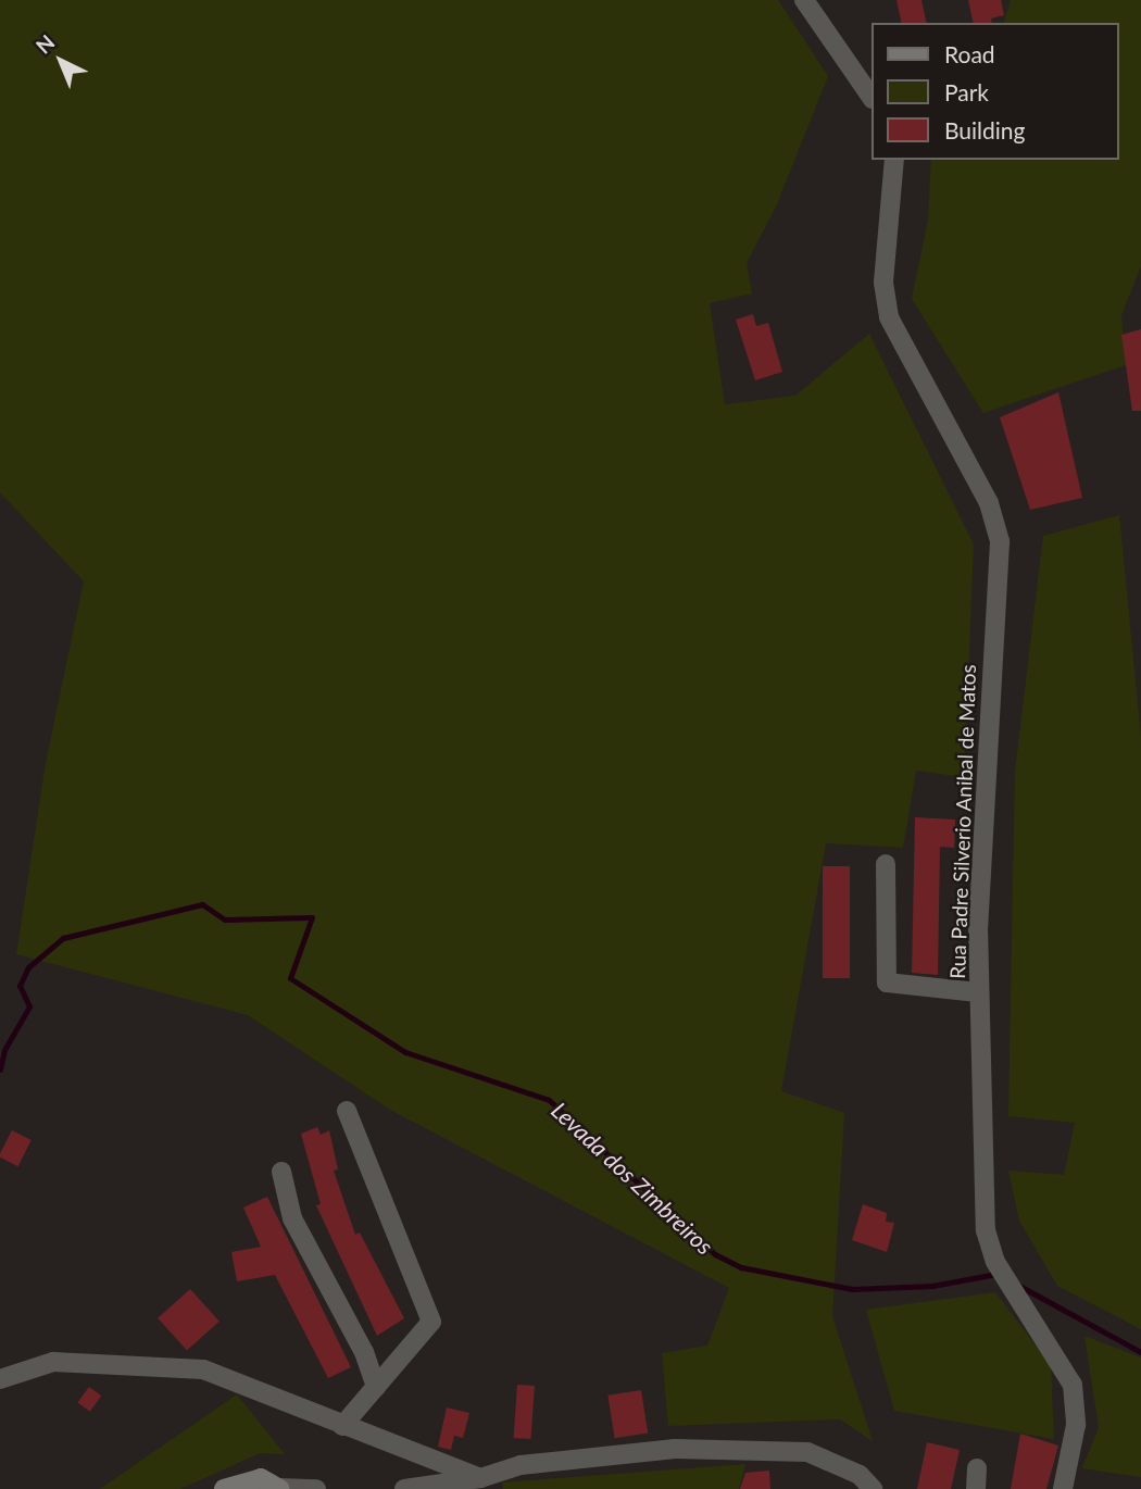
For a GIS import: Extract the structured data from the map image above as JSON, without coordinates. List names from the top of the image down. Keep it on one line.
{"streets":{"street":["Rua Padre Silverio Anibal de Matos"]},"water":["Levada dos Zimbreiros"],"legend":["Road","Park","Building"],"north":"top left"}
